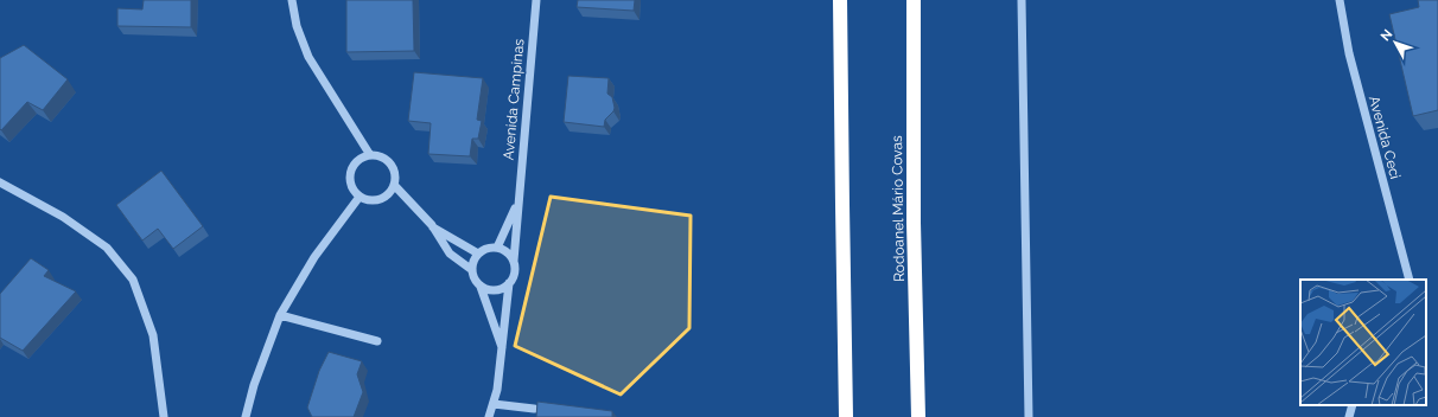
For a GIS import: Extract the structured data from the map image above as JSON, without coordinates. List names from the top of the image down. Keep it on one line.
{"streets":{"highway":["Rodoanel Mário Covas"],"street":["Avenida Campinas","Avenida Ceci"]},"north":"top left"}
